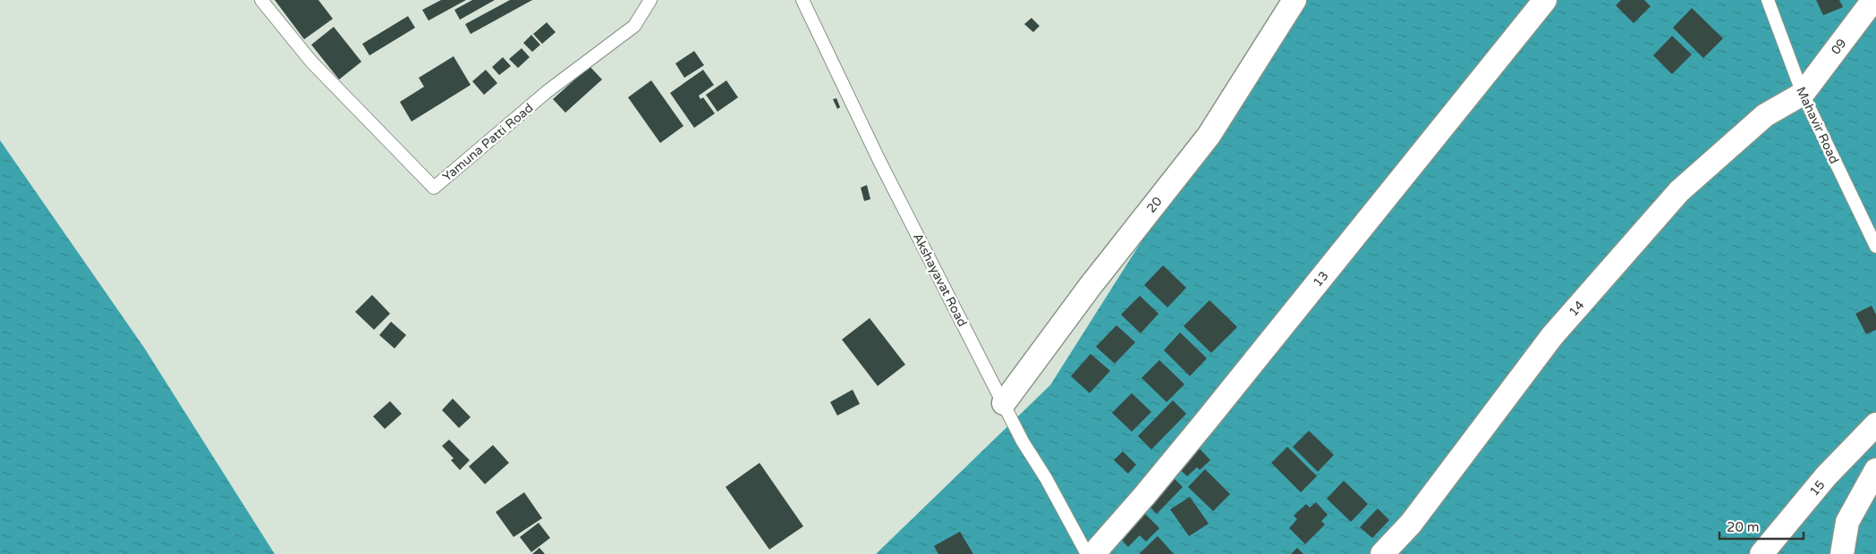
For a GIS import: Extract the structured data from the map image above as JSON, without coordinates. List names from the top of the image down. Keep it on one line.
{"streets":{"street":["09","20","13","14","15"],"lane":["Mahavir Road","Yamuna Patti Road","Akshayavat Road"]},"crossings":[["09","Mahavir Road"],["09","14"],["Mahavir Road","14"],["20","Akshayavat Road"]],"scale_bar":"20 m"}
